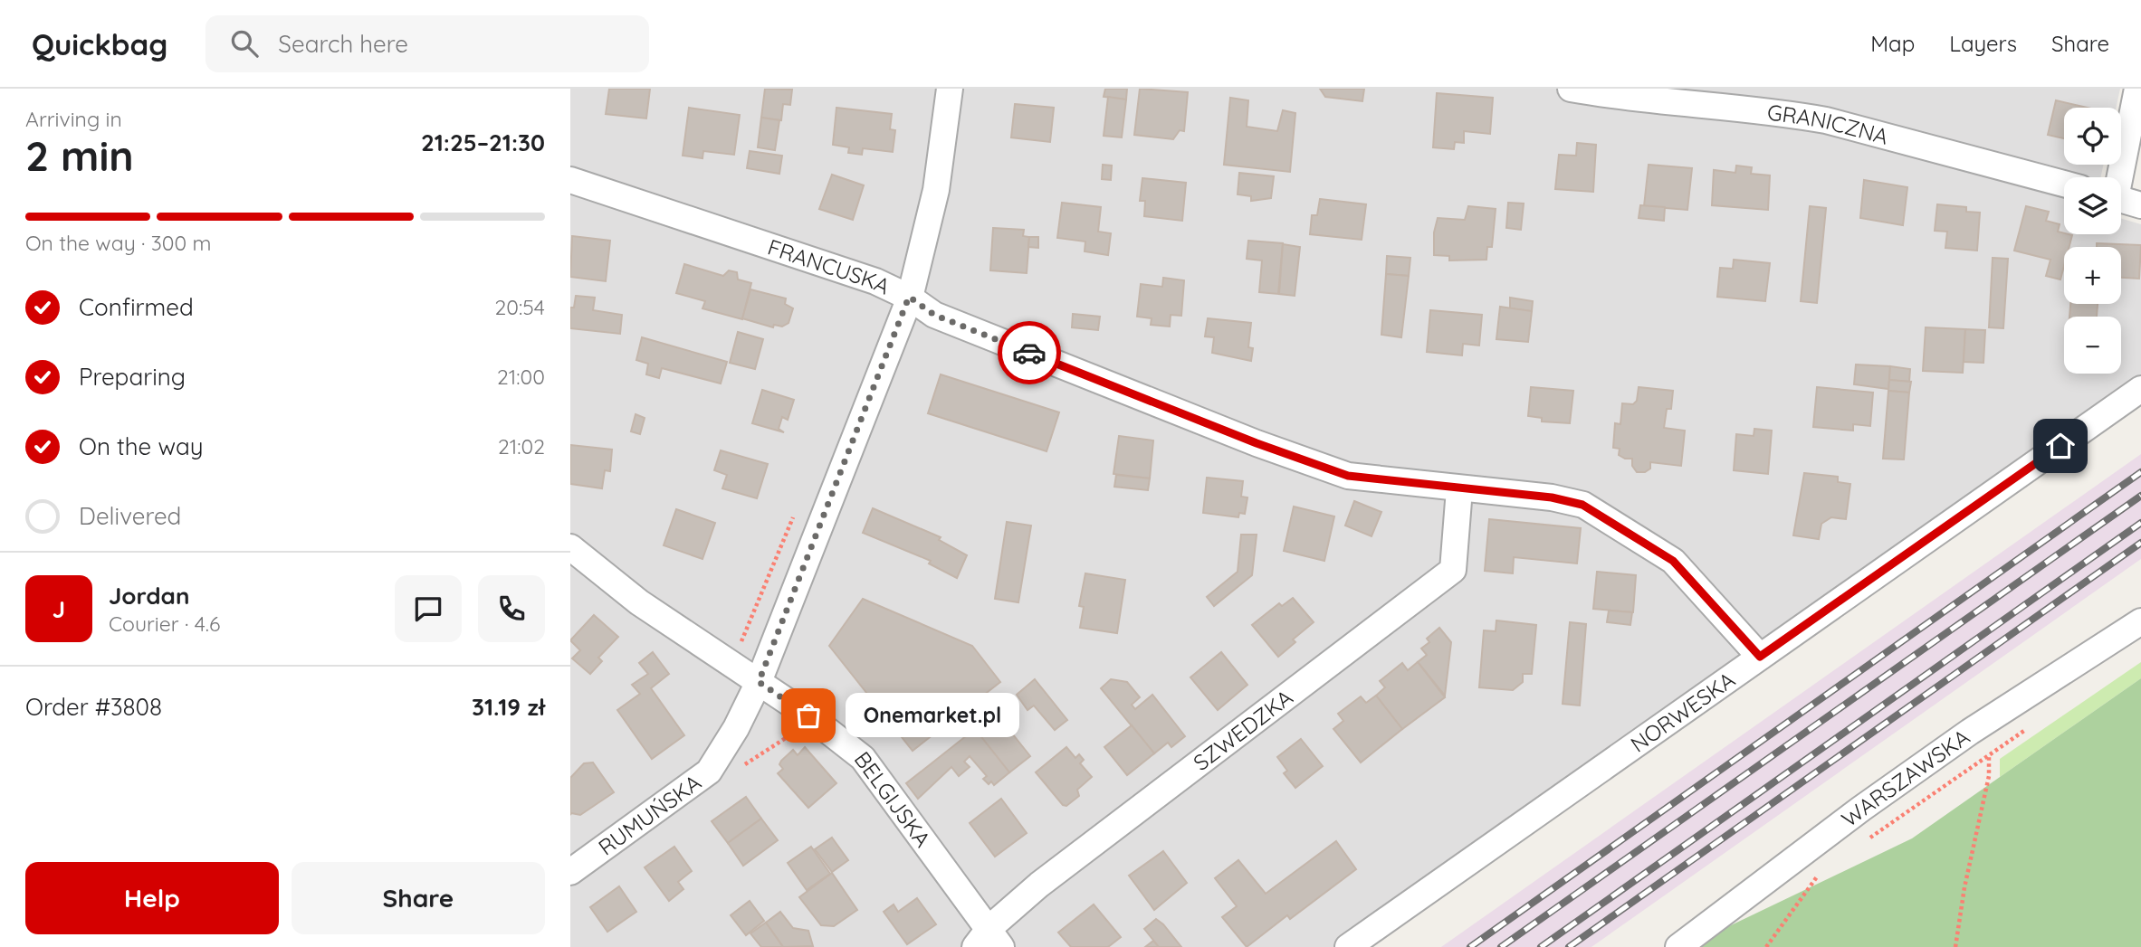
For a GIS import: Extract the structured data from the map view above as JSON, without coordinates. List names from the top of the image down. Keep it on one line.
{"streets":{"street":["GRANICZNA","FRANCUSKA","NORWESKA","SZWEDZKA","WARSZAWSKA","BELGIJSKA","RUMUŃSKA"]},"crossings":[["FRANCUSKA","NORWESKA"],["FRANCUSKA","SZWEDZKA"],["FRANCUSKA","RUMUŃSKA"],["SZWEDZKA","BELGIJSKA"],["BELGIJSKA","RUMUŃSKA"]],"places":["Onemarket.pl"],"page":{"header":"Quickbag","search":"Search here","nav":["Map","Layers","Share"],"heading":["2 min","Arriving in","21:25–21:30"],"panel":["Jordan","Courier · 4.6","Order #3808","31.19 zł"],"map_buttons":["+","−"],"bar":"On the way · 300 m","list":[["Confirmed","20:54"],["Preparing","21:00"],["On the way","21:02"],"Delivered"],"round":"J","bubble":"Onemarket.pl","buttons":["Help","Share"]}}
